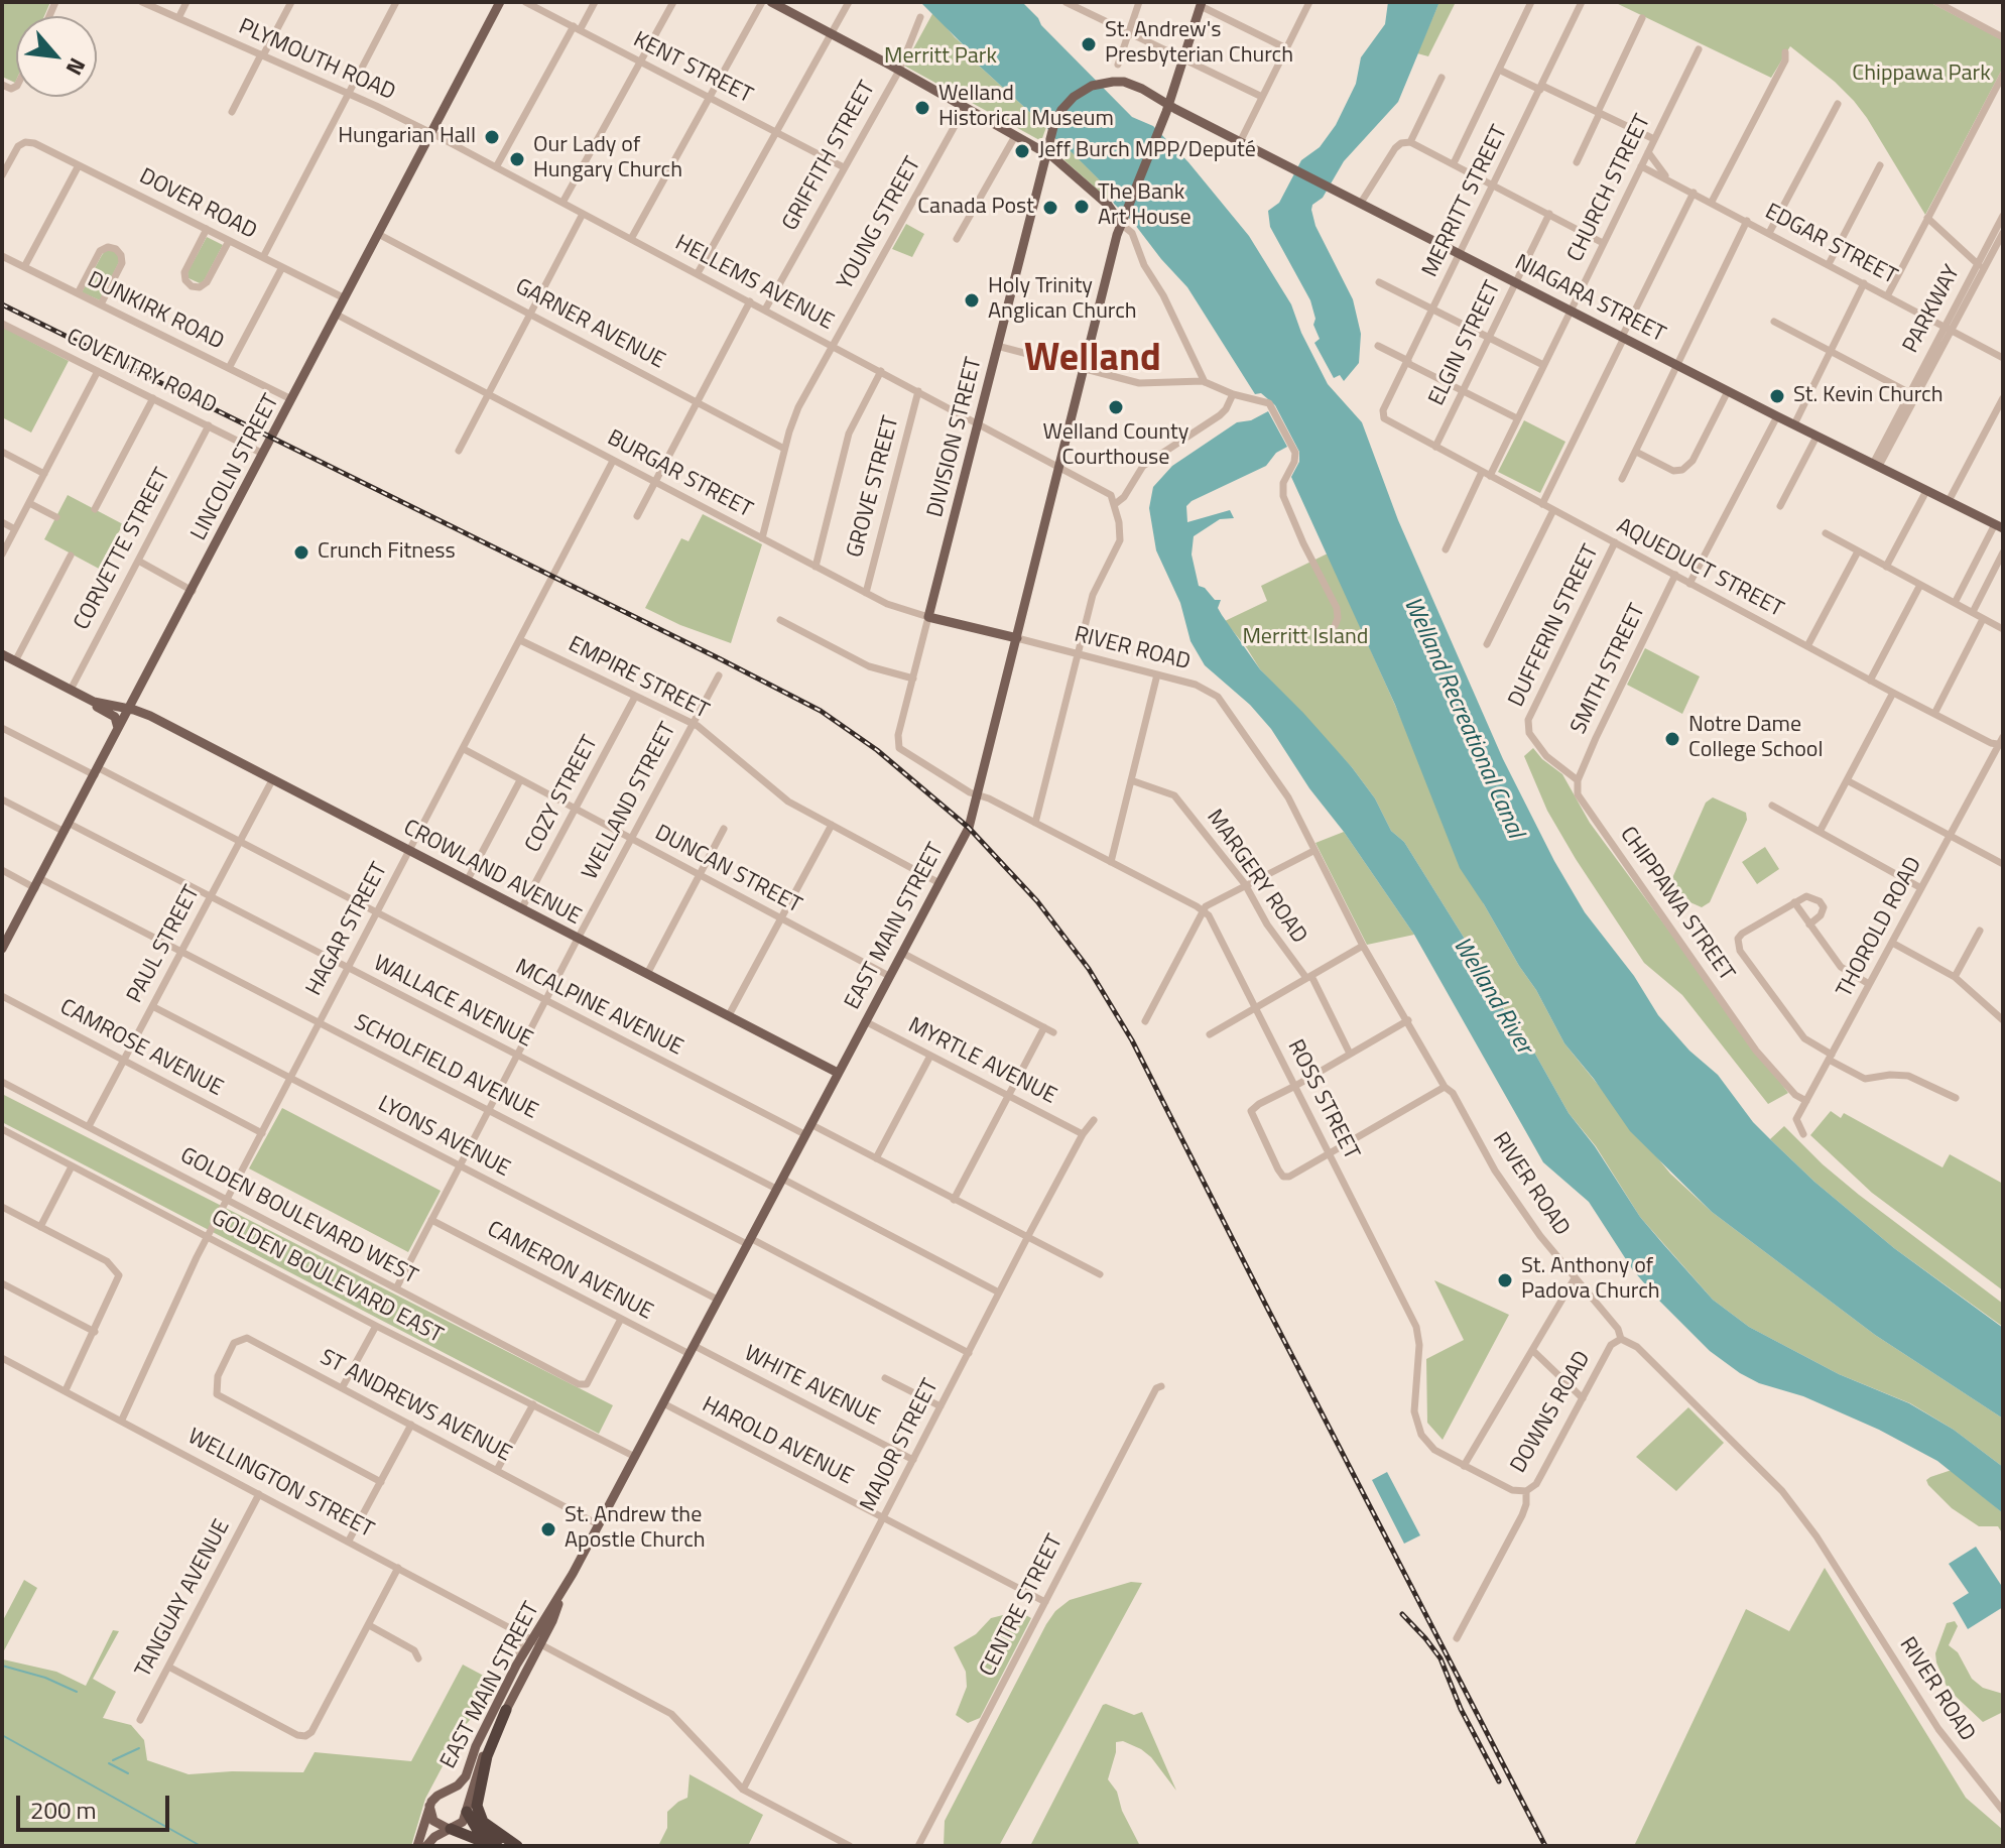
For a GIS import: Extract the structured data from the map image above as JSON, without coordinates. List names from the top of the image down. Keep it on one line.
{"streets":{"main road":["NIAGARA STREET","DIVISION STREET","LINCOLN STREET","BURGAR STREET","CROWLAND AVENUE","EAST MAIN STREET"],"street":["PLYMOUTH ROAD","KENT STREET","GRIFFITH STREET","CHURCH STREET","MERRITT STREET","DOVER ROAD","YOUNG STREET","EDGAR STREET","HELLEMS AVENUE","PARKWAY","DUNKIRK ROAD","GARNER AVENUE","ELGIN STREET","COVENTRY ROAD","GROVE STREET","CORVETTE STREET","AQUEDUCT STREET","DUFFERIN STREET","RIVER ROAD","SMITH STREET","EMPIRE STREET","COZY STREET","WELLAND STREET","DUNCAN STREET","MARGERY ROAD","CHIPPAWA STREET","THOROLD ROAD","HAGAR STREET","PAUL STREET","WALLACE AVENUE","MCALPINE AVENUE","CAMROSE AVENUE","MYRTLE AVENUE","SCHOLFIELD AVENUE","ROSS STREET","LYONS AVENUE","GOLDEN BOULEVARD WEST","CAMERON AVENUE","GOLDEN BOULEVARD EAST","WHITE AVENUE","ST ANDREWS AVENUE","DOWNS ROAD","HAROLD AVENUE","MAJOR STREET","WELLINGTON STREET","TANGUAY AVENUE","CENTRE STREET"]},"crossings":[["PLYMOUTH ROAD","HELLEMS AVENUE"],["PLYMOUTH ROAD","LINCOLN STREET"],["KENT STREET","GRIFFITH STREET"],["GRIFFITH STREET","HELLEMS AVENUE"],["CHURCH STREET","EDGAR STREET"],["CHURCH STREET","NIAGARA STREET"],["CHURCH STREET","AQUEDUCT STREET"],["MERRITT STREET","NIAGARA STREET"],["MERRITT STREET","AQUEDUCT STREET"],["DOVER ROAD","LINCOLN STREET"],["YOUNG STREET","HELLEMS AVENUE"],["YOUNG STREET","GARNER AVENUE"],["YOUNG STREET","BURGAR STREET"],["EDGAR STREET","PARKWAY"],["HELLEMS AVENUE","DIVISION STREET"],["HELLEMS AVENUE","LINCOLN STREET"],["HELLEMS AVENUE","GROVE STREET"],["HELLEMS AVENUE","EAST MAIN STREET"],["NIAGARA STREET","PARKWAY"],["NIAGARA STREET","ELGIN STREET"],["NIAGARA STREET","DIVISION STREET"],["NIAGARA STREET","EAST MAIN STREET"],["DUNKIRK ROAD","LINCOLN STREET"],["GARNER AVENUE","LINCOLN STREET"],["ELGIN STREET","AQUEDUCT STREET"],["COVENTRY ROAD","LINCOLN STREET"],["COVENTRY ROAD","CORVETTE STREET"],["DIVISION STREET","BURGAR STREET"],["DIVISION STREET","EAST MAIN STREET"],["LINCOLN STREET","BURGAR STREET"],["LINCOLN STREET","CROWLAND AVENUE"],["LINCOLN STREET","WALLACE AVENUE"],["LINCOLN STREET","MCALPINE AVENUE"],["LINCOLN STREET","SCHOLFIELD AVENUE"],["BURGAR STREET","GROVE STREET"],["BURGAR STREET","RIVER ROAD"],["BURGAR STREET","EAST MAIN STREET"],["BURGAR STREET","HAGAR STREET"],["AQUEDUCT STREET","DUFFERIN STREET"],["AQUEDUCT STREET","SMITH STREET"],["AQUEDUCT STREET","THOROLD ROAD"],["DUFFERIN STREET","CHIPPAWA STREET"],["RIVER ROAD","EAST MAIN STREET"],["RIVER ROAD","DOWNS ROAD"],["SMITH STREET","CHIPPAWA STREET"],["EMPIRE STREET","COZY STREET"],["EMPIRE STREET","WELLAND STREET"],["EMPIRE STREET","EAST MAIN STREET"],["EMPIRE STREET","HAGAR STREET"],["COZY STREET","DUNCAN STREET"],["COZY STREET","CROWLAND AVENUE"],["WELLAND STREET","DUNCAN STREET"],["WELLAND STREET","CROWLAND AVENUE"],["WELLAND STREET","WALLACE AVENUE"],["WELLAND STREET","MCALPINE AVENUE"],["WELLAND STREET","SCHOLFIELD AVENUE"],["WELLAND STREET","LYONS AVENUE"],["WELLAND STREET","GOLDEN BOULEVARD WEST"],["WELLAND STREET","CAMERON AVENUE"],["DUNCAN STREET","EAST MAIN STREET"],["DUNCAN STREET","HAGAR STREET"],["CROWLAND AVENUE","EAST MAIN STREET"],["CROWLAND AVENUE","HAGAR STREET"],["CROWLAND AVENUE","PAUL STREET"],["CHIPPAWA STREET","THOROLD ROAD"],["EAST MAIN STREET","WALLACE AVENUE"],["EAST MAIN STREET","MCALPINE AVENUE"],["EAST MAIN STREET","MYRTLE AVENUE"],["EAST MAIN STREET","SCHOLFIELD AVENUE"],["EAST MAIN STREET","LYONS AVENUE"],["EAST MAIN STREET","CAMERON AVENUE"],["EAST MAIN STREET","GOLDEN BOULEVARD EAST"],["EAST MAIN STREET","WHITE AVENUE"],["EAST MAIN STREET","ST ANDREWS AVENUE"],["EAST MAIN STREET","HAROLD AVENUE"],["EAST MAIN STREET","WELLINGTON STREET"],["HAGAR STREET","WALLACE AVENUE"],["HAGAR STREET","MCALPINE AVENUE"],["HAGAR STREET","CAMROSE AVENUE"],["HAGAR STREET","SCHOLFIELD AVENUE"],["HAGAR STREET","LYONS AVENUE"],["HAGAR STREET","GOLDEN BOULEVARD WEST"],["HAGAR STREET","GOLDEN BOULEVARD EAST"],["HAGAR STREET","WELLINGTON STREET"],["PAUL STREET","WALLACE AVENUE"],["PAUL STREET","MCALPINE AVENUE"],["PAUL STREET","CAMROSE AVENUE"],["PAUL STREET","SCHOLFIELD AVENUE"],["PAUL STREET","LYONS AVENUE"],["PAUL STREET","GOLDEN BOULEVARD WEST"],["MYRTLE AVENUE","MAJOR STREET"],["SCHOLFIELD AVENUE","MAJOR STREET"],["ROSS STREET","DOWNS ROAD"],["GOLDEN BOULEVARD WEST","CAMERON AVENUE"],["CAMERON AVENUE","WHITE AVENUE"],["WHITE AVENUE","MAJOR STREET"],["HAROLD AVENUE","MAJOR STREET"],["HAROLD AVENUE","CENTRE STREET"],["MAJOR STREET","WELLINGTON STREET"],["WELLINGTON STREET","TANGUAY AVENUE"]],"districts":["Welland"],"water":["Welland Recreational Canal","Welland River"],"parks":["Merritt Park","Chippawa Park","Merritt Island"],"places":["St. Andrew's Presbyterian Church","Welland Historical Museum","Hungarian Hall","Jeff Burch MPP/Deputé","Our Lady of Hungary Church","The Bank Art House","Canada Post","Holy Trinity Anglican Church","St. Kevin Church","Welland County Courthouse","Crunch Fitness","Notre Dame College School","St. Anthony of Padova Church","St. Andrew the Apostle Church"],"scale_bar":"200 m","north":"bottom right"}
